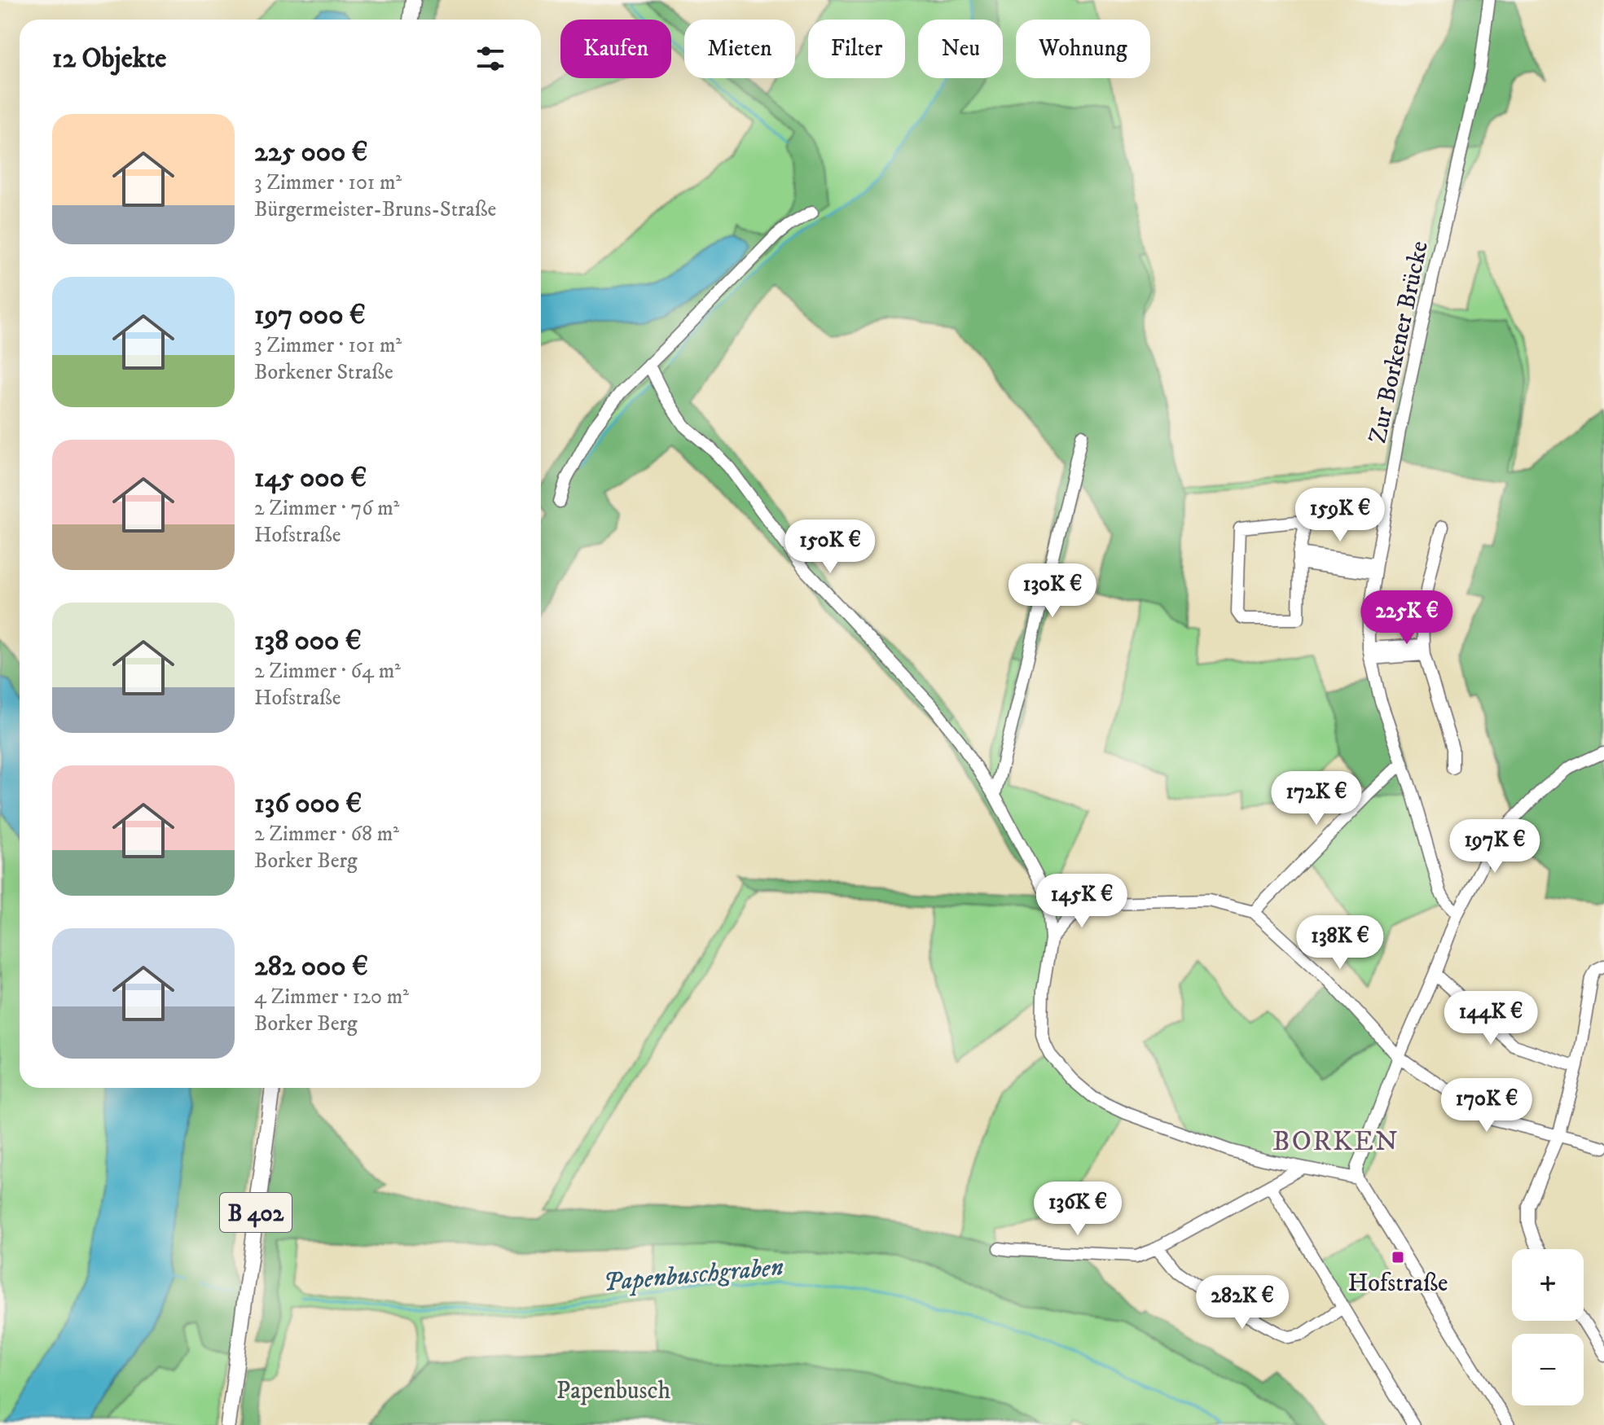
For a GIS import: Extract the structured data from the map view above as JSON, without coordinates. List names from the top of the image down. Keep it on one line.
{"streets":{"main road":["B 402"],"street":["Zur Borkener Brücke"]},"districts":["BORKEN"],"water":["Papenbuschgraben"],"parks":["Papenbusch"],"places":{"transit":["Hofstraße"]},"page":{"chip":["Kaufen","Mieten","Filter","Neu","Wohnung"],"heading":"12 Objekte","list":[{"name":"225 000 €","note":"3 Zimmer · 101 m² · Bürgermeister-Bruns-Straße"},{"name":"197 000 €","note":"3 Zimmer · 101 m² · Borkener Straße"},{"name":"145 000 €","note":"2 Zimmer · 76 m² · Hofstraße"},{"name":"138 000 €","note":"2 Zimmer · 64 m² · Hofstraße"},{"name":"136 000 €","note":"2 Zimmer · 68 m² · Borker Berg"},{"name":"282 000 €","note":"4 Zimmer · 120 m² · Borker Berg"}],"price":["159K €","150K €","130K €","225K €","172K €","197K €","145K €","138K €","144K €","170K €","136K €","282K €"],"map_buttons":["+","−"]}}
